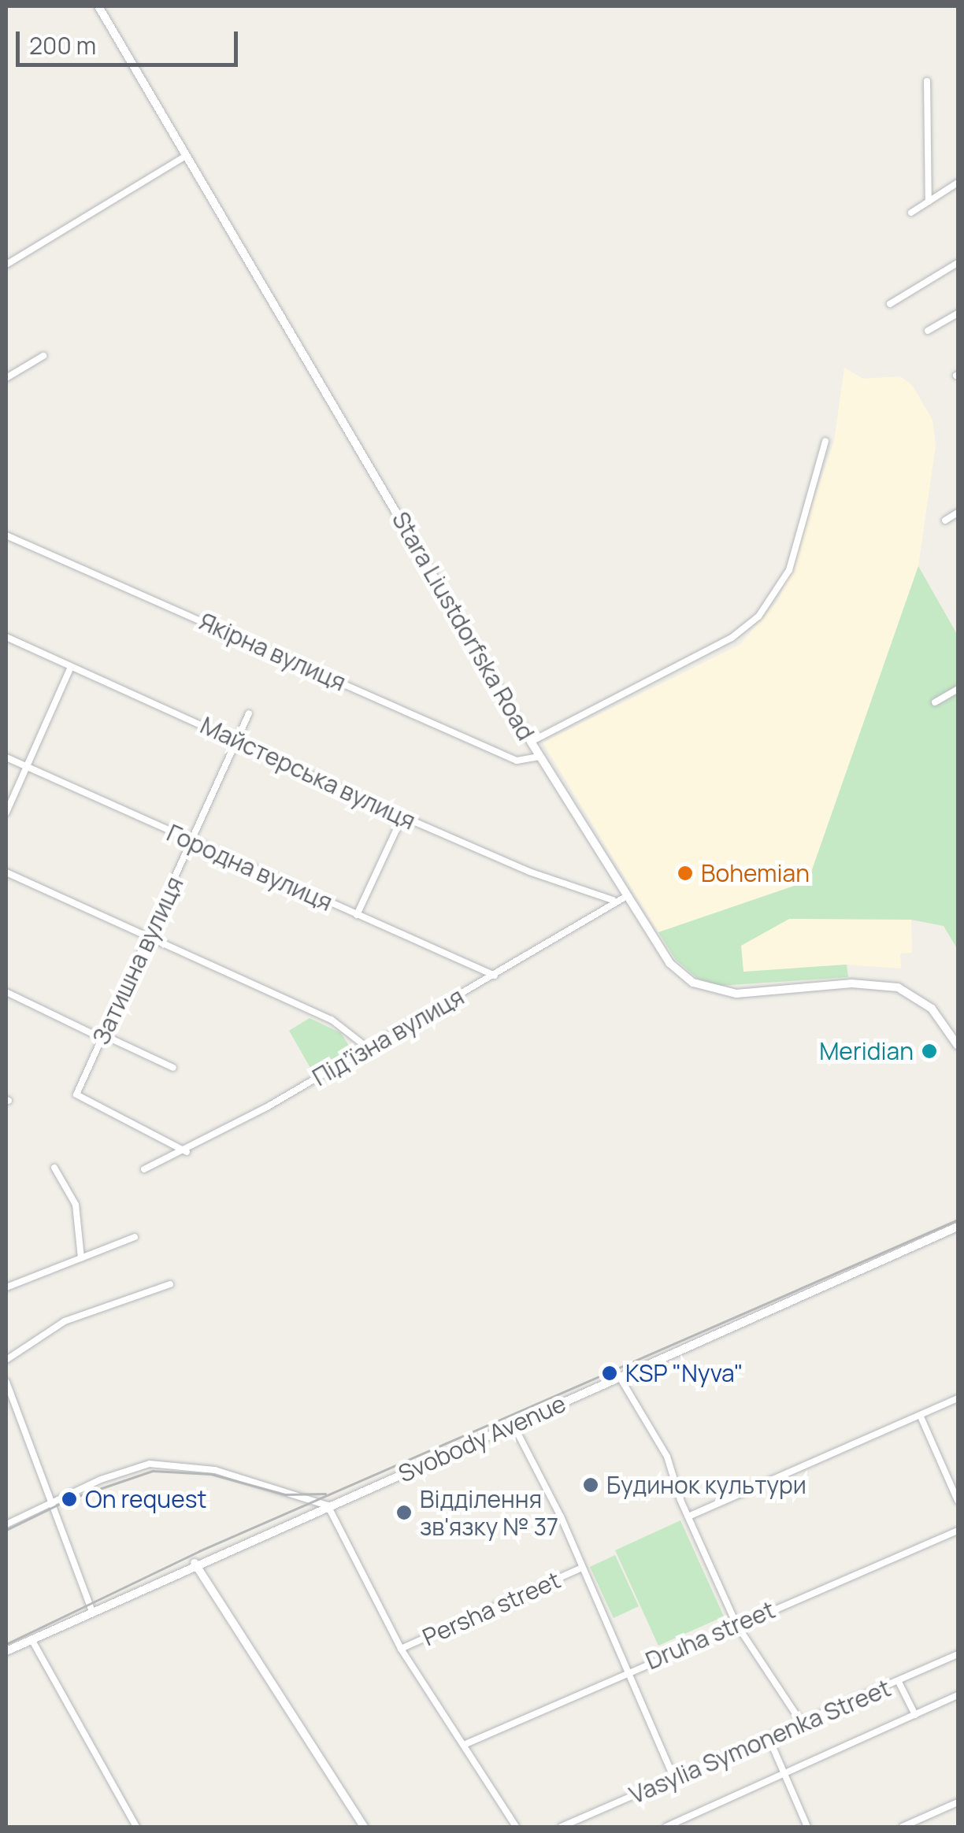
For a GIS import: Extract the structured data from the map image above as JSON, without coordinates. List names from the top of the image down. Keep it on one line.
{"streets":{"main road":["Stara Liustdorfska Road","Svobody Avenue"],"street":["Якірна вулиця","Майстерська вулиця","Городна вулиця","Затишна вулиця","Підʼїзна вулиця","Persha street","Druha street","Vasylia Symonenka Street"]},"crossings":[["Stara Liustdorfska Road","Якірна вулиця"],["Stara Liustdorfska Road","Підʼїзна вулиця"],["Майстерська вулиця","Затишна вулиця"],["Майстерська вулиця","Підʼїзна вулиця"],["Городна вулиця","Затишна вулиця"],["Городна вулиця","Підʼїзна вулиця"],["Затишна вулиця","Підʼїзна вулиця"]],"places":["Bohemian","Meridian","KSP \"Nyva\"","Будинок культури","On request","Відділення зв'язку № 37"],"scale_bar":"200 m"}
